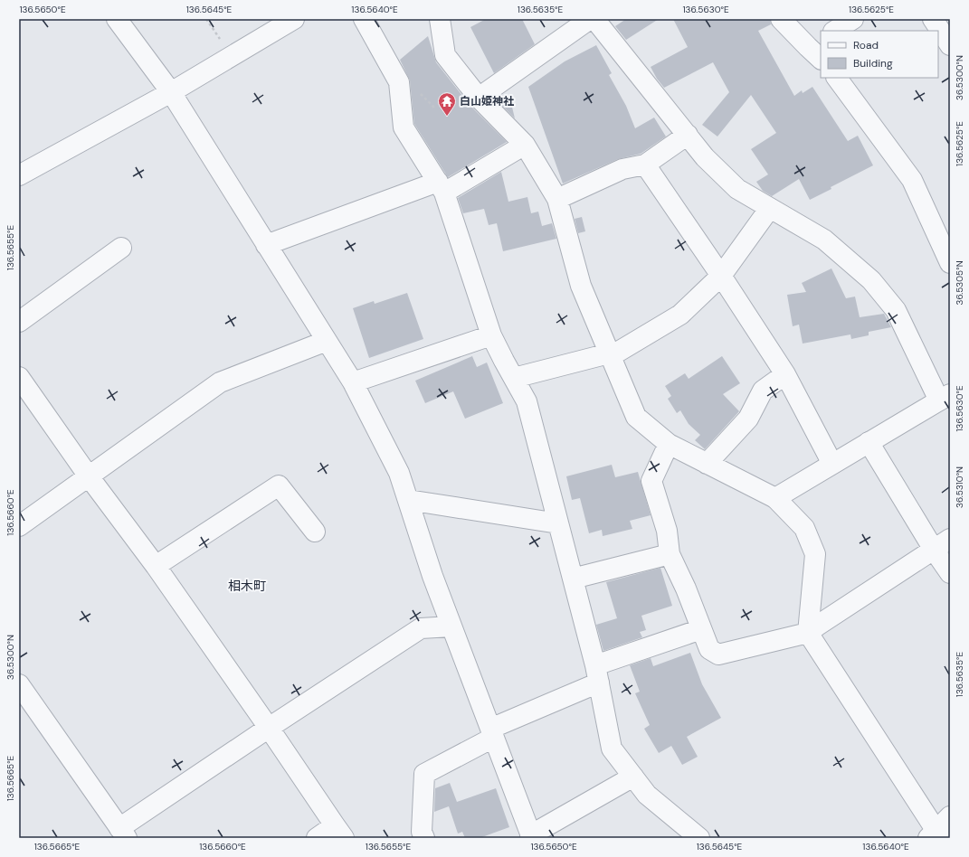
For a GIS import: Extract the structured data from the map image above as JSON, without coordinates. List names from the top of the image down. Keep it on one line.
{"districts":["相木町"],"places":{"temple":["白山姫神社"]},"legend":["Road","Building"],"coordinates":["136.5650°E","136.5645°E","136.5640°E","136.5635°E","136.5630°E","136.5625°E","36.5300°N","136.5655°E","36.5305°N","36.5310°N","136.5660°E","136.5665°E"]}
